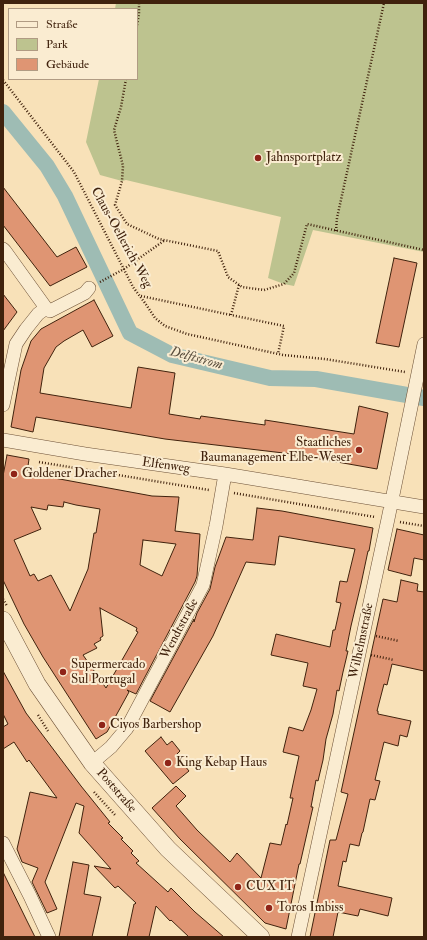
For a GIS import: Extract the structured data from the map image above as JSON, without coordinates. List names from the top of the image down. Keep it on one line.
{"streets":{"street":["Elfenweg","Wendtstraße","Wilhelmstraße","Poststraße"],"path":["Claus-Oellerich-Weg"]},"crossings":[["Claus-Oellerich-Weg","Wilhelmstraße"],["Elfenweg","Wendtstraße"],["Elfenweg","Wilhelmstraße"],["Wendtstraße","Poststraße"]],"water":["Delftstrom"],"places":["Jahnsportplatz","Staatliches Baumanagement Elbe-Weser","Goldener Dracher","Supermercado Sul Portugal","Ciyos Barbershop","King Kebap Haus","CUX IT","Toros Imbiss"],"legend":["Straße","Park","Gebäude"]}
